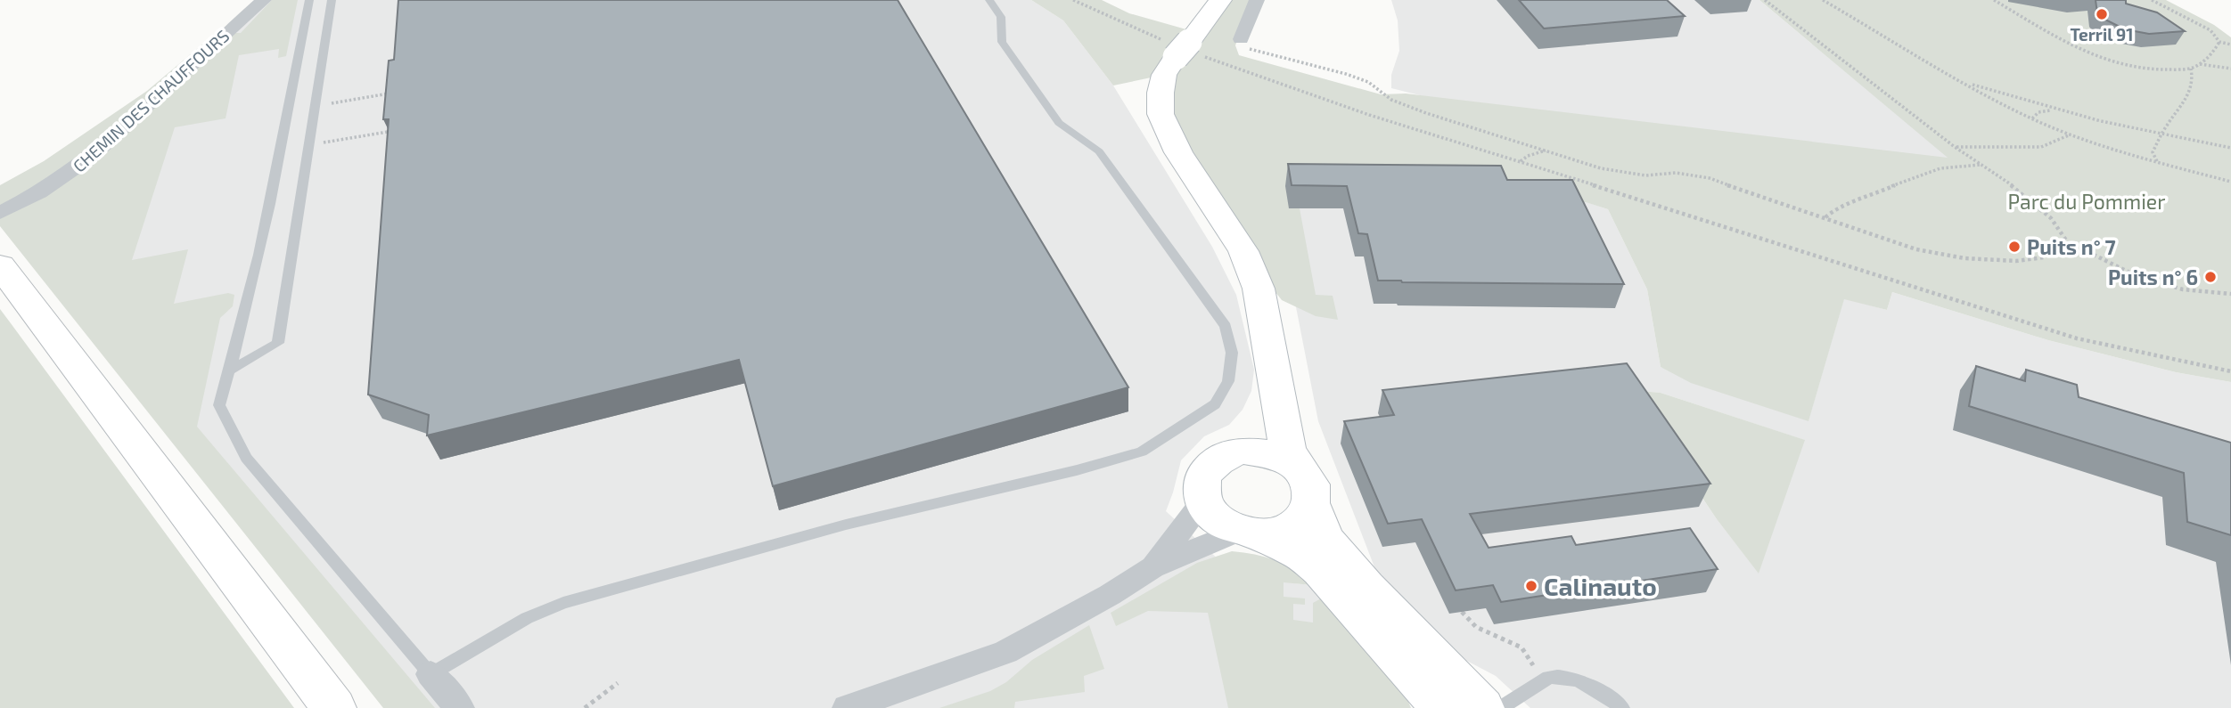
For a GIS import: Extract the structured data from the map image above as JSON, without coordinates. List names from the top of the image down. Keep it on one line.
{"streets":{"street":["CHEMIN DES CHAUFFOURS"]},"parks":["Parc du Pommier"],"places":["Terril 91","Puits n° 7","Puits n° 6","Calinauto"]}
